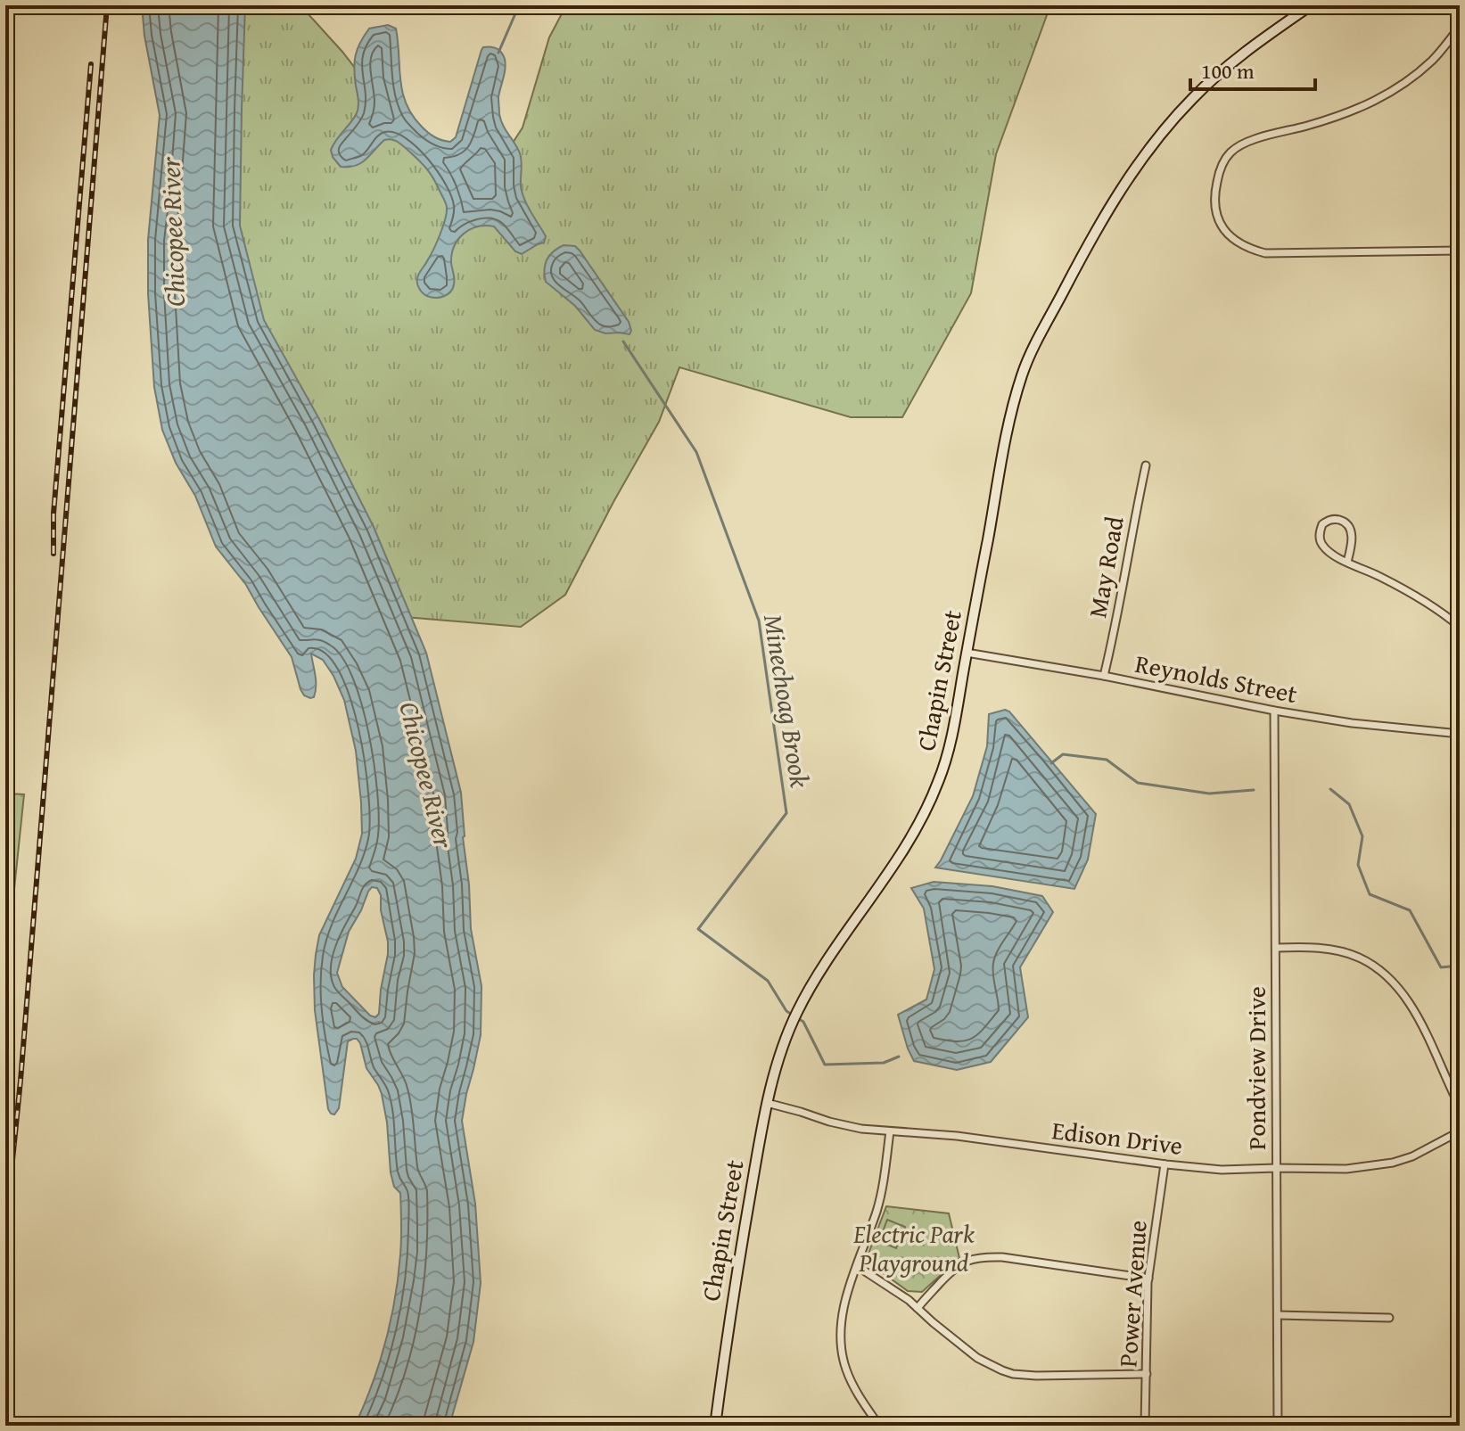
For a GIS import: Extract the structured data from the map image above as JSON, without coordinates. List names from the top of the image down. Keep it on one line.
{"streets":{"main road":["Chapin Street"],"street":["May Road","Reynolds Street","Pondview Drive","Edison Drive","Power Avenue"]},"crossings":[["May Road","Reynolds Street"],["Reynolds Street","Chapin Street"],["Reynolds Street","Pondview Drive"],["Chapin Street","Edison Drive"],["Pondview Drive","Edison Drive"],["Edison Drive","Power Avenue"]],"water":["Chicopee River","Minechoag Brook"],"parks":["Electric Park Playground"],"scale_bar":"100 m"}
